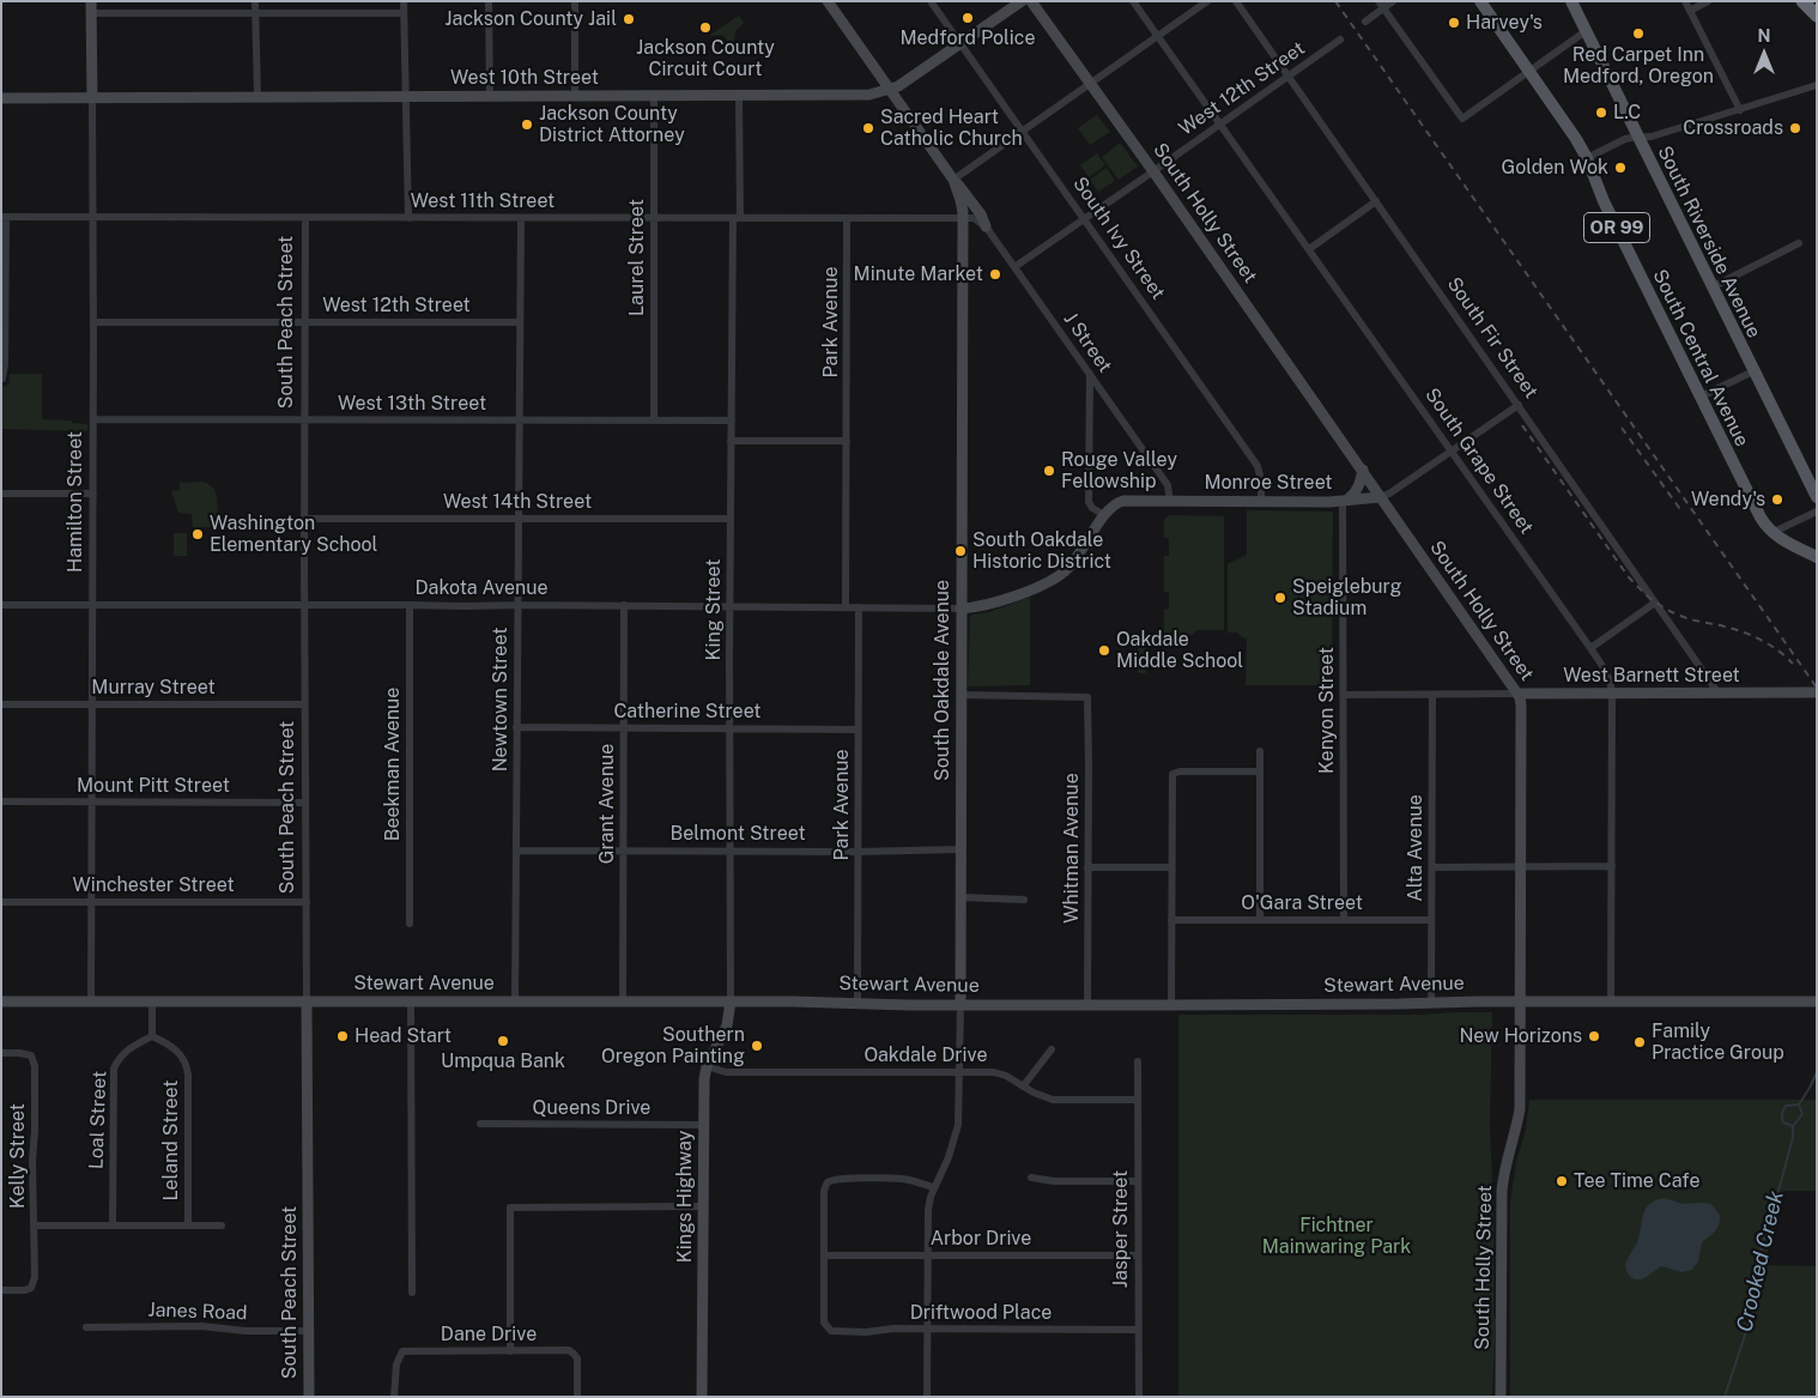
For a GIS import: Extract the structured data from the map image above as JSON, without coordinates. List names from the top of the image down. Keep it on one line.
{"streets":{"main road":["OR 99","South Riverside Avenue","South Central Avenue"],"street":["West 10th Street","West 12th Street","West 11th Street","South Holly Street","South Ivy Street","Laurel Street","South Peach Street","Park Avenue","South Fir Street","J Street","West 13th Street","South Grape Street","Monroe Street","Hamilton Street","West 14th Street","Dakota Avenue","King Street","West Barnett Street","South Oakdale Avenue","Murray Street","Newtown Street","Kenyon Street","Catherine Street","Beekman Avenue","Mount Pitt Street","Grant Avenue","Belmont Street","Whitman Avenue","Alta Avenue","Winchester Street","O'Gara Street","Stewart Avenue","Oakdale Drive","Queens Drive","Loal Street","Leland Street","Kelly Street","Kings Highway","Jasper Street","Arbor Drive","Janes Road","Driftwood Place","Dane Drive"]},"crossings":[["West 10th Street","South Ivy Street"],["West 10th Street","Laurel Street"],["West 10th Street","Hamilton Street"],["West 10th Street","King Street"],["West 10th Street","South Oakdale Avenue"],["West 12th Street","South Holly Street"],["West 12th Street","South Ivy Street"],["West 12th Street","South Peach Street"],["West 12th Street","South Fir Street"],["West 12th Street","J Street"],["West 12th Street","South Grape Street"],["West 12th Street","Hamilton Street"],["West 12th Street","Newtown Street"],["West 11th Street","Laurel Street"],["West 11th Street","South Peach Street"],["West 11th Street","Park Avenue"],["West 11th Street","Hamilton Street"],["West 11th Street","King Street"],["West 11th Street","South Oakdale Avenue"],["West 11th Street","Newtown Street"],["South Holly Street","Monroe Street"],["South Holly Street","West Barnett Street"],["South Holly Street","Stewart Avenue"],["South Ivy Street","Monroe Street"],["Laurel Street","West 13th Street"],["South Peach Street","West 13th Street"],["South Peach Street","West 14th Street"],["South Peach Street","Dakota Avenue"],["South Peach Street","Murray Street"],["South Peach Street","Mount Pitt Street"],["South Peach Street","Winchester Street"],["South Peach Street","Stewart Avenue"],["South Peach Street","Janes Road"],["Park Avenue","Dakota Avenue"],["Park Avenue","Catherine Street"],["Park Avenue","Belmont Street"],["Park Avenue","Stewart Avenue"],["South Fir Street","Monroe Street"],["South Fir Street","West Barnett Street"],["J Street","Monroe Street"],["West 13th Street","Hamilton Street"],["West 13th Street","King Street"],["West 13th Street","Newtown Street"],["South Grape Street","Monroe Street"],["South Grape Street","West Barnett Street"],["South Grape Street","Stewart Avenue"],["Monroe Street","Kenyon Street"],["Hamilton Street","Dakota Avenue"],["Hamilton Street","Murray Street"],["Hamilton Street","Mount Pitt Street"],["Hamilton Street","Winchester Street"],["Hamilton Street","Stewart Avenue"],["West 14th Street","King Street"],["West 14th Street","Newtown Street"],["Dakota Avenue","King Street"],["Dakota Avenue","South Oakdale Avenue"],["Dakota Avenue","Newtown Street"],["Dakota Avenue","Beekman Avenue"],["Dakota Avenue","Grant Avenue"],["King Street","Catherine Street"],["King Street","Belmont Street"],["King Street","Stewart Avenue"],["King Street","Kings Highway"],["West Barnett Street","Kenyon Street"],["West Barnett Street","Alta Avenue"],["South Oakdale Avenue","Belmont Street"],["South Oakdale Avenue","Whitman Avenue"],["South Oakdale Avenue","Stewart Avenue"],["South Oakdale Avenue","Oakdale Drive"],["South Oakdale Avenue","Arbor Drive"],["South Oakdale Avenue","Driftwood Place"],["Newtown Street","Catherine Street"],["Newtown Street","Belmont Street"],["Newtown Street","Stewart Avenue"],["Kenyon Street","O'Gara Street"],["Catherine Street","Grant Avenue"],["Grant Avenue","Belmont Street"],["Grant Avenue","Stewart Avenue"],["Whitman Avenue","Stewart Avenue"],["Alta Avenue","O'Gara Street"],["Alta Avenue","Stewart Avenue"],["Stewart Avenue","Kings Highway"],["Oakdale Drive","Kings Highway"],["Oakdale Drive","Jasper Street"],["Queens Drive","Kings Highway"],["Loal Street","Leland Street"],["Jasper Street","Arbor Drive"],["Jasper Street","Driftwood Place"],["Arbor Drive","Driftwood Place"]],"water":["Crooked Creek"],"parks":["Fichtner Mainwaring Park"],"places":["Medford Police","Jackson County Jail","Harvey's","Jackson County Circuit Court","Red Carpet Inn Medford, Oregon","L.C","Jackson County District Attorney","Sacred Heart Catholic Church","Crossroads","Golden Wok","Minute Market","Rouge Valley Fellowship","Wendy's","Washington Elementary School","South Oakdale Historic District","Speigleburg Stadium","Oakdale Middle School","Head Start","New Horizons","Umpqua Bank","Family Practice Group","Southern Oregon Painting","Tee Time Cafe"],"north":"top"}
